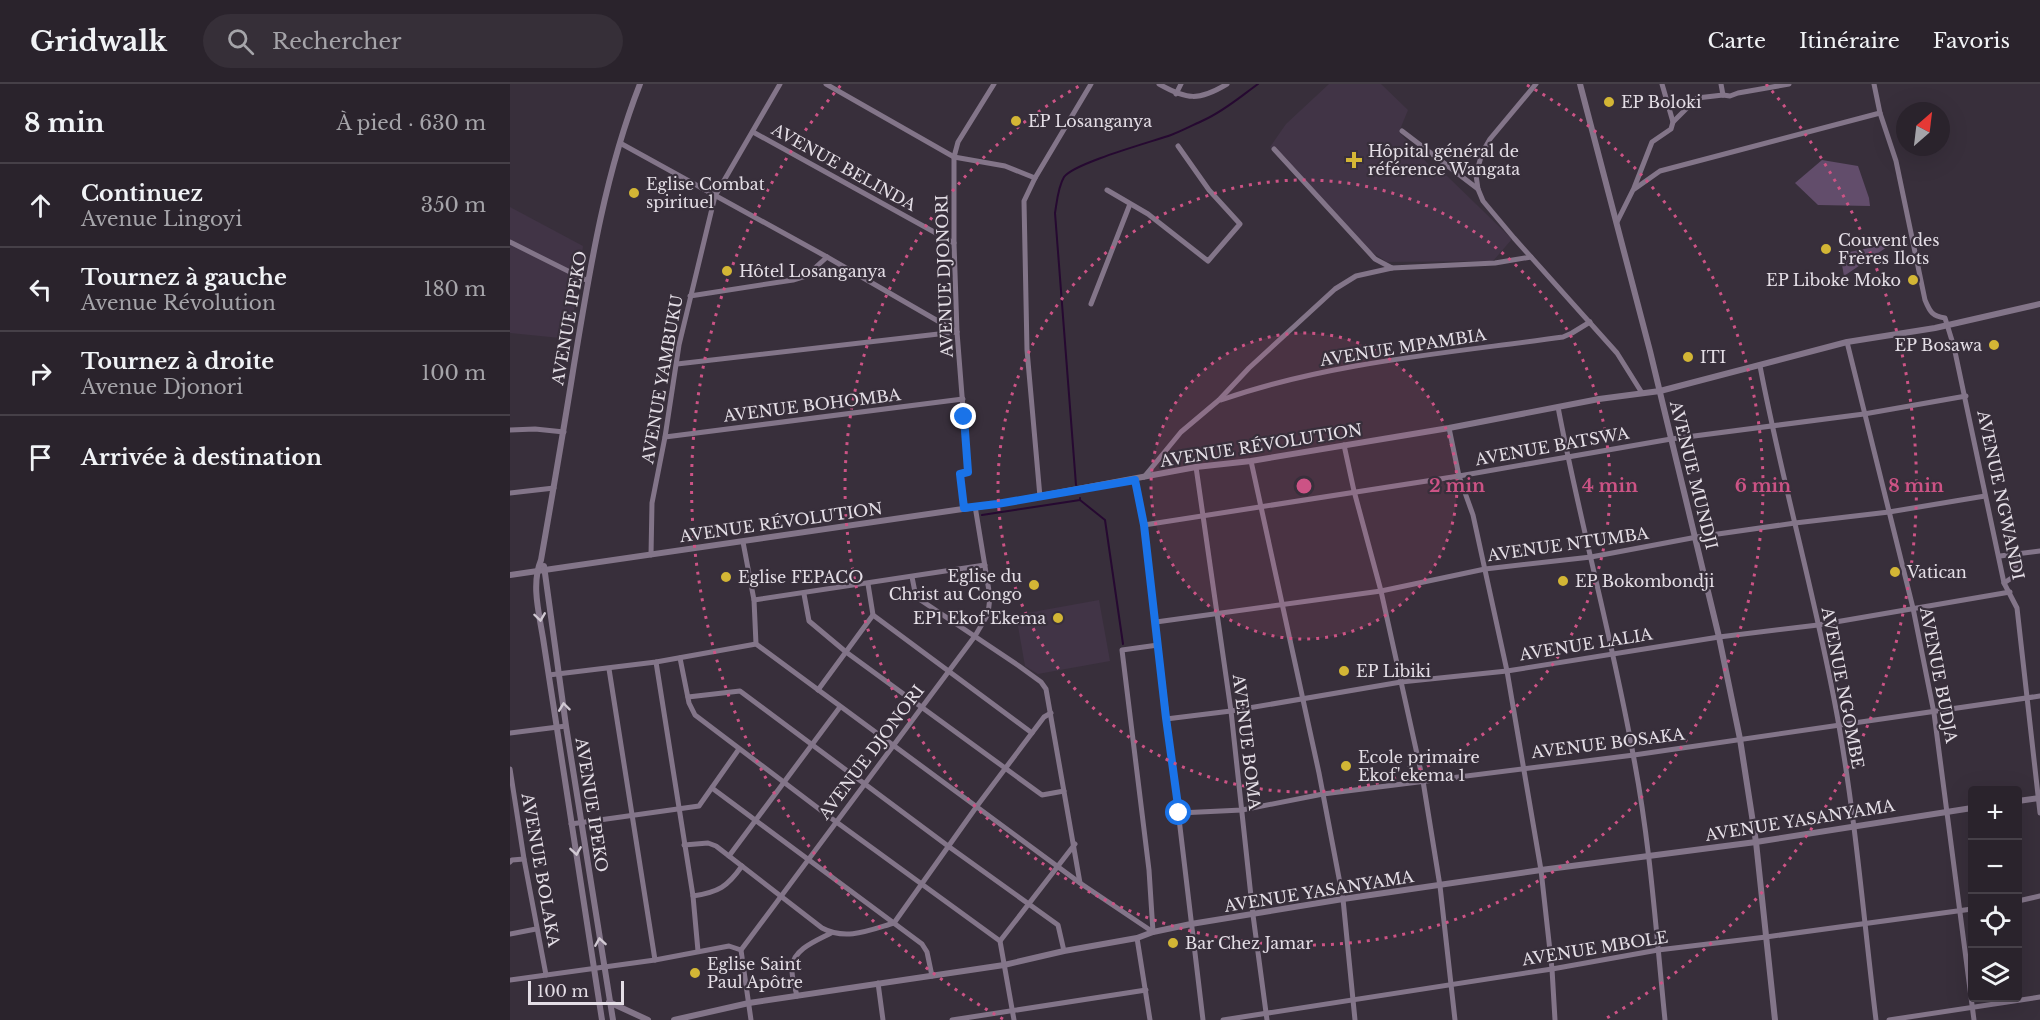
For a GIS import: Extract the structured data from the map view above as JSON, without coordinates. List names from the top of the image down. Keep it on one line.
{"streets":{"street":["AVENUE BELINDA","AVENUE DJONORI","AVENUE IPEKO","AVENUE MPAMBIA","AVENUE YAMBUKU","AVENUE BOHOMBA","AVENUE RÉVOLUTION","AVENUE BATSWA","AVENUE MUNDJI","AVENUE NGWANDI","AVENUE NTUMBA","AVENUE LALIA","AVENUE BUDJA","AVENUE NGOMBE","AVENUE BOMA","AVENUE BOSAKA","AVENUE YASANYAMA","AVENUE BOLAKA","AVENUE MBOLE"]},"crossings":[["AVENUE BELINDA","AVENUE DJONORI"],["AVENUE BELINDA","AVENUE YAMBUKU"],["AVENUE DJONORI","AVENUE BOHOMBA"],["AVENUE DJONORI","AVENUE RÉVOLUTION"],["AVENUE IPEKO","AVENUE RÉVOLUTION"],["AVENUE YAMBUKU","AVENUE BOHOMBA"],["AVENUE YAMBUKU","AVENUE RÉVOLUTION"],["AVENUE RÉVOLUTION","AVENUE MUNDJI"],["AVENUE RÉVOLUTION","AVENUE NGWANDI"],["AVENUE RÉVOLUTION","AVENUE BUDJA"],["AVENUE RÉVOLUTION","AVENUE NGOMBE"],["AVENUE RÉVOLUTION","AVENUE BOMA"],["AVENUE BATSWA","AVENUE MUNDJI"],["AVENUE BATSWA","AVENUE NGWANDI"],["AVENUE BATSWA","AVENUE BUDJA"],["AVENUE BATSWA","AVENUE NGOMBE"],["AVENUE BATSWA","AVENUE BOMA"],["AVENUE MUNDJI","AVENUE NTUMBA"],["AVENUE MUNDJI","AVENUE LALIA"],["AVENUE MUNDJI","AVENUE BOSAKA"],["AVENUE MUNDJI","AVENUE YASANYAMA"],["AVENUE MUNDJI","AVENUE MBOLE"],["AVENUE NGWANDI","AVENUE NTUMBA"],["AVENUE NGWANDI","AVENUE LALIA"],["AVENUE NGWANDI","AVENUE BOSAKA"],["AVENUE NTUMBA","AVENUE BUDJA"],["AVENUE NTUMBA","AVENUE NGOMBE"],["AVENUE NTUMBA","AVENUE BOMA"],["AVENUE LALIA","AVENUE BUDJA"],["AVENUE LALIA","AVENUE NGOMBE"],["AVENUE LALIA","AVENUE BOMA"],["AVENUE BUDJA","AVENUE BOSAKA"],["AVENUE BUDJA","AVENUE YASANYAMA"],["AVENUE BUDJA","AVENUE MBOLE"],["AVENUE NGOMBE","AVENUE BOSAKA"],["AVENUE NGOMBE","AVENUE YASANYAMA"],["AVENUE NGOMBE","AVENUE MBOLE"],["AVENUE BOMA","AVENUE BOSAKA"],["AVENUE BOMA","AVENUE YASANYAMA"],["AVENUE BOMA","AVENUE MBOLE"]],"places":{"other":["EP Boloki","EP Losanganya","Eglise Combat spirituel","Couvent des Frères Ilots","Hôtel Losanganya","EP Liboke Moko","EP Bosawa","ITI","Vatican","Eglise FEPACO","EP Bokombondji","Eglise du Christ au Congo","EP1 Ekof'Ekema","EP Libiki","Ecole primaire Ekof'ekema 1","Bar Chez Jamar","Eglise Saint Paul Apôtre"],"health":["Hôpital général de référence Wangata"]},"scale_bar":"100 m","north":"top right","page":{"header":"Gridwalk","search":"Rechercher","nav":["Carte","Itinéraire","Favoris"],"heading":["8 min","À pied · 630 m"],"list":[["Continuez","Avenue Lingoyi","350 m"],["Tournez à gauche","Avenue Révolution","180 m"],["Tournez à droite","Avenue Djonori","100 m"],"Arrivée à destination"],"map_buttons":["+","−"],"scale":"100 m"},"rings":["2 min","4 min","6 min","8 min"]}
